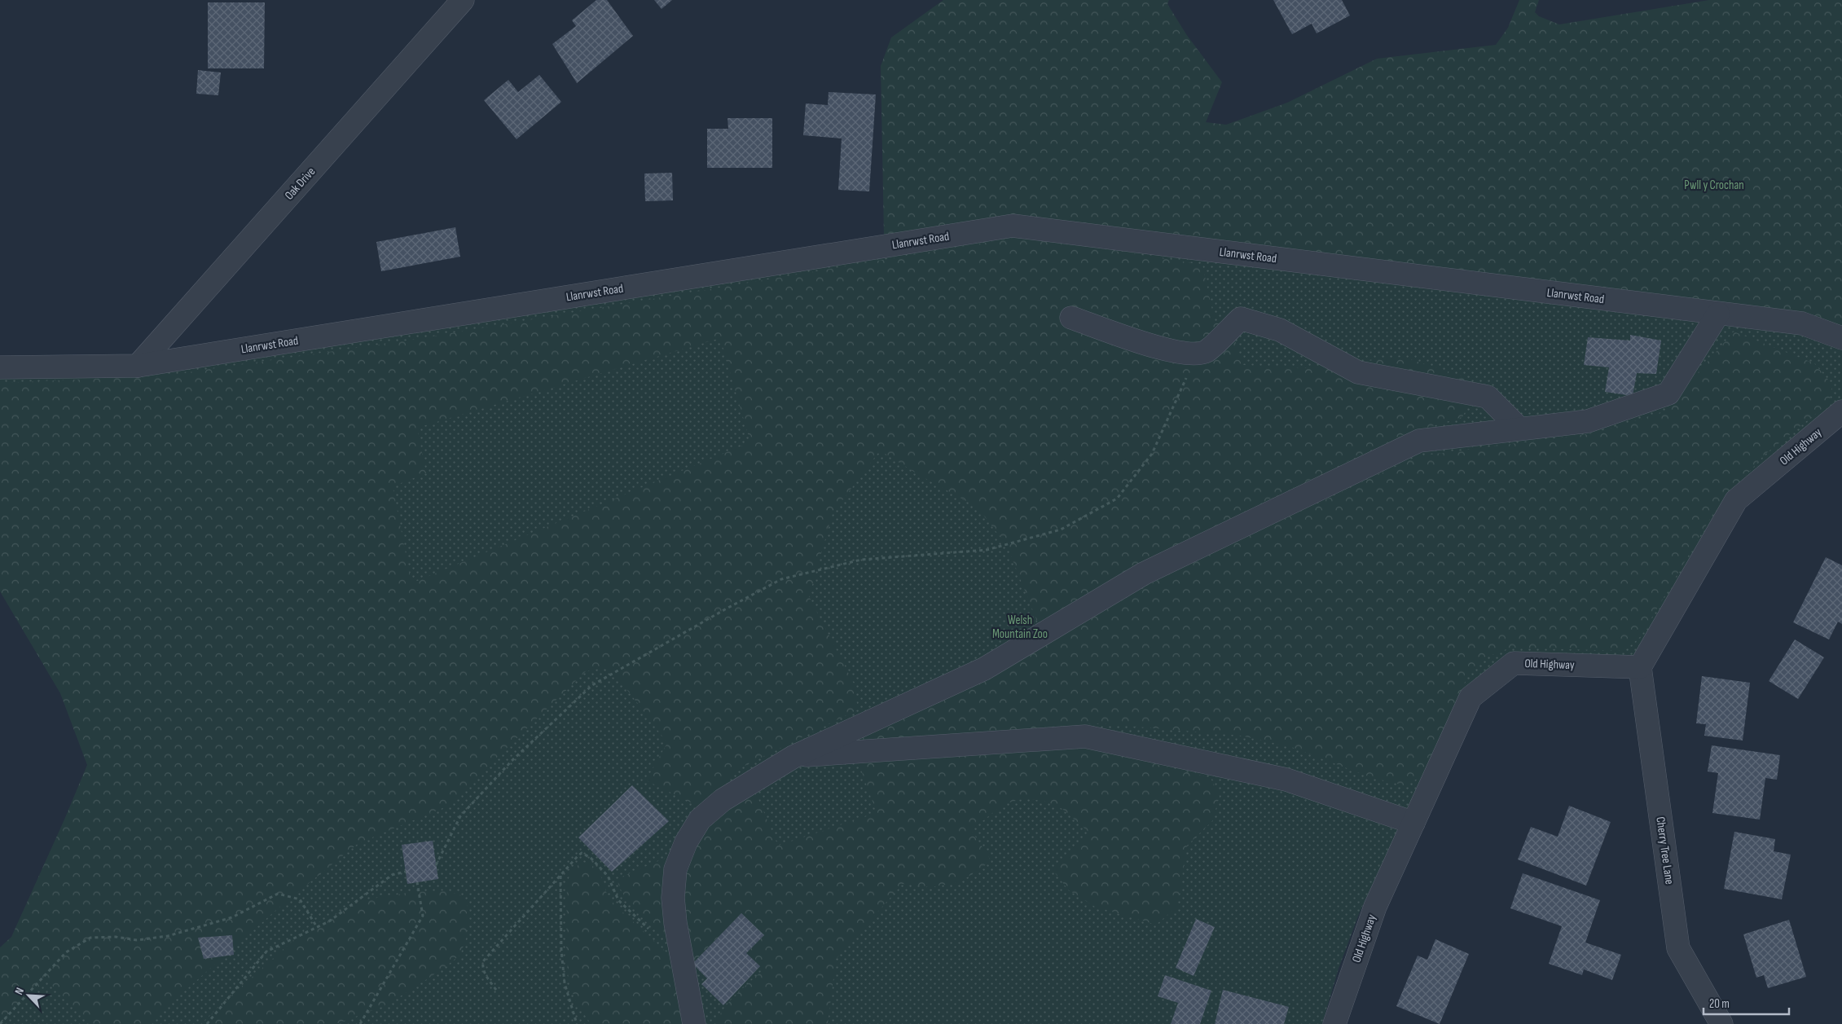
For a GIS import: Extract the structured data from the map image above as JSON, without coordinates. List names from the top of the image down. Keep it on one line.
{"streets":{"street":["Oak Drive","Llanrwst Road","Old Highway","Cherry Tree Lane"]},"crossings":[["Oak Drive","Llanrwst Road"],["Old Highway","Cherry Tree Lane"]],"parks":["Pwll y Crochan","Welsh Mountain Zoo"],"scale_bar":"20 m","north":"top left"}
